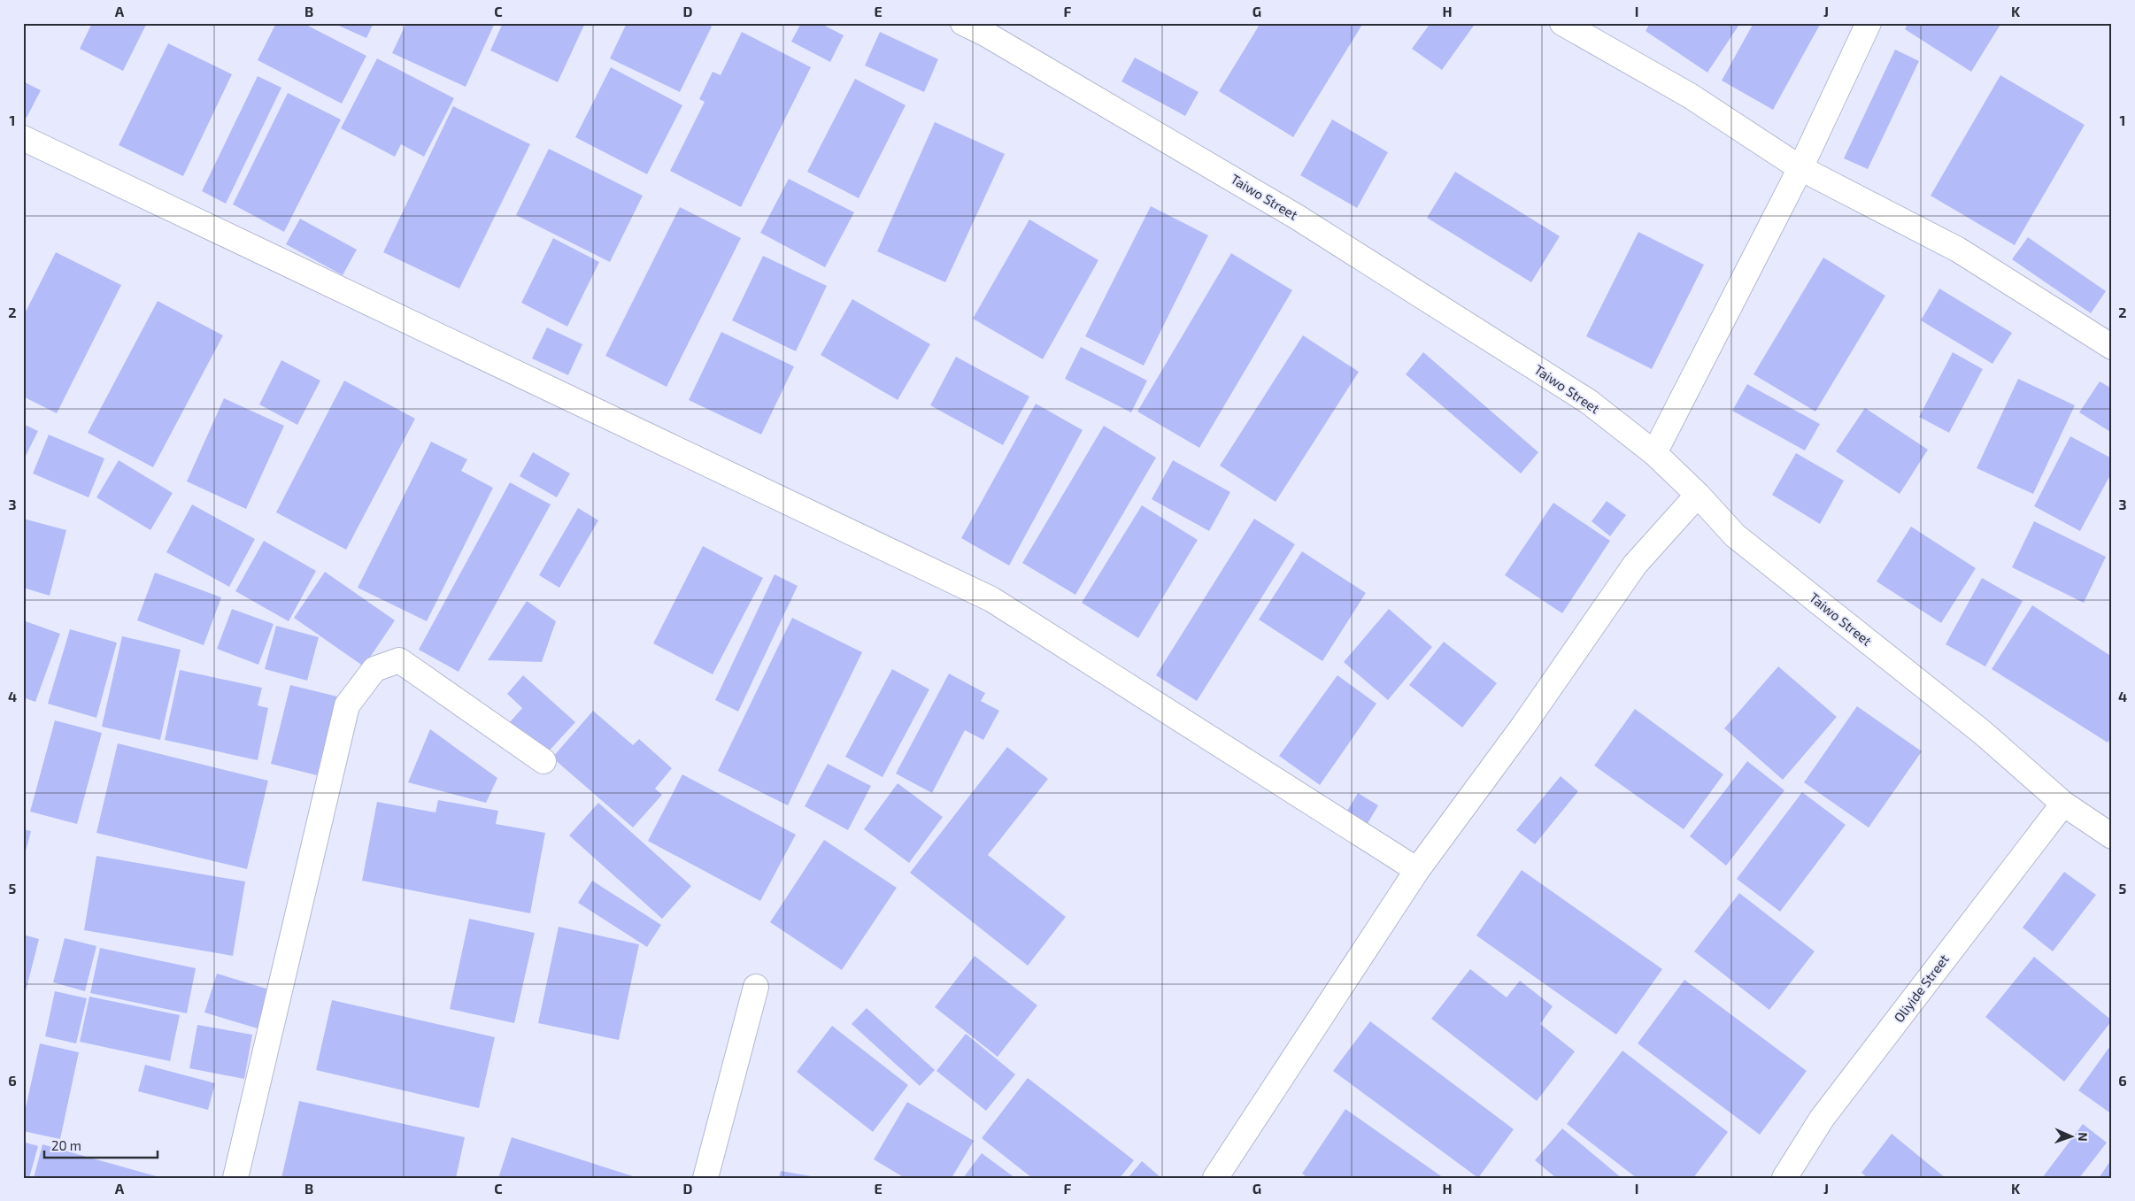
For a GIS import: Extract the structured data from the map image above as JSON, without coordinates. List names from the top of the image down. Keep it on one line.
{"streets":{"street":["Taiwo Street","Oliyide Street"]},"crossings":[["Taiwo Street","Oliyide Street"]],"scale_bar":"20 m","north":"right","grid":{"columns":["A","B","C","D","E","F","G","H","I","J","K"],"rows":["1","2","3","4","5","6"]}}
